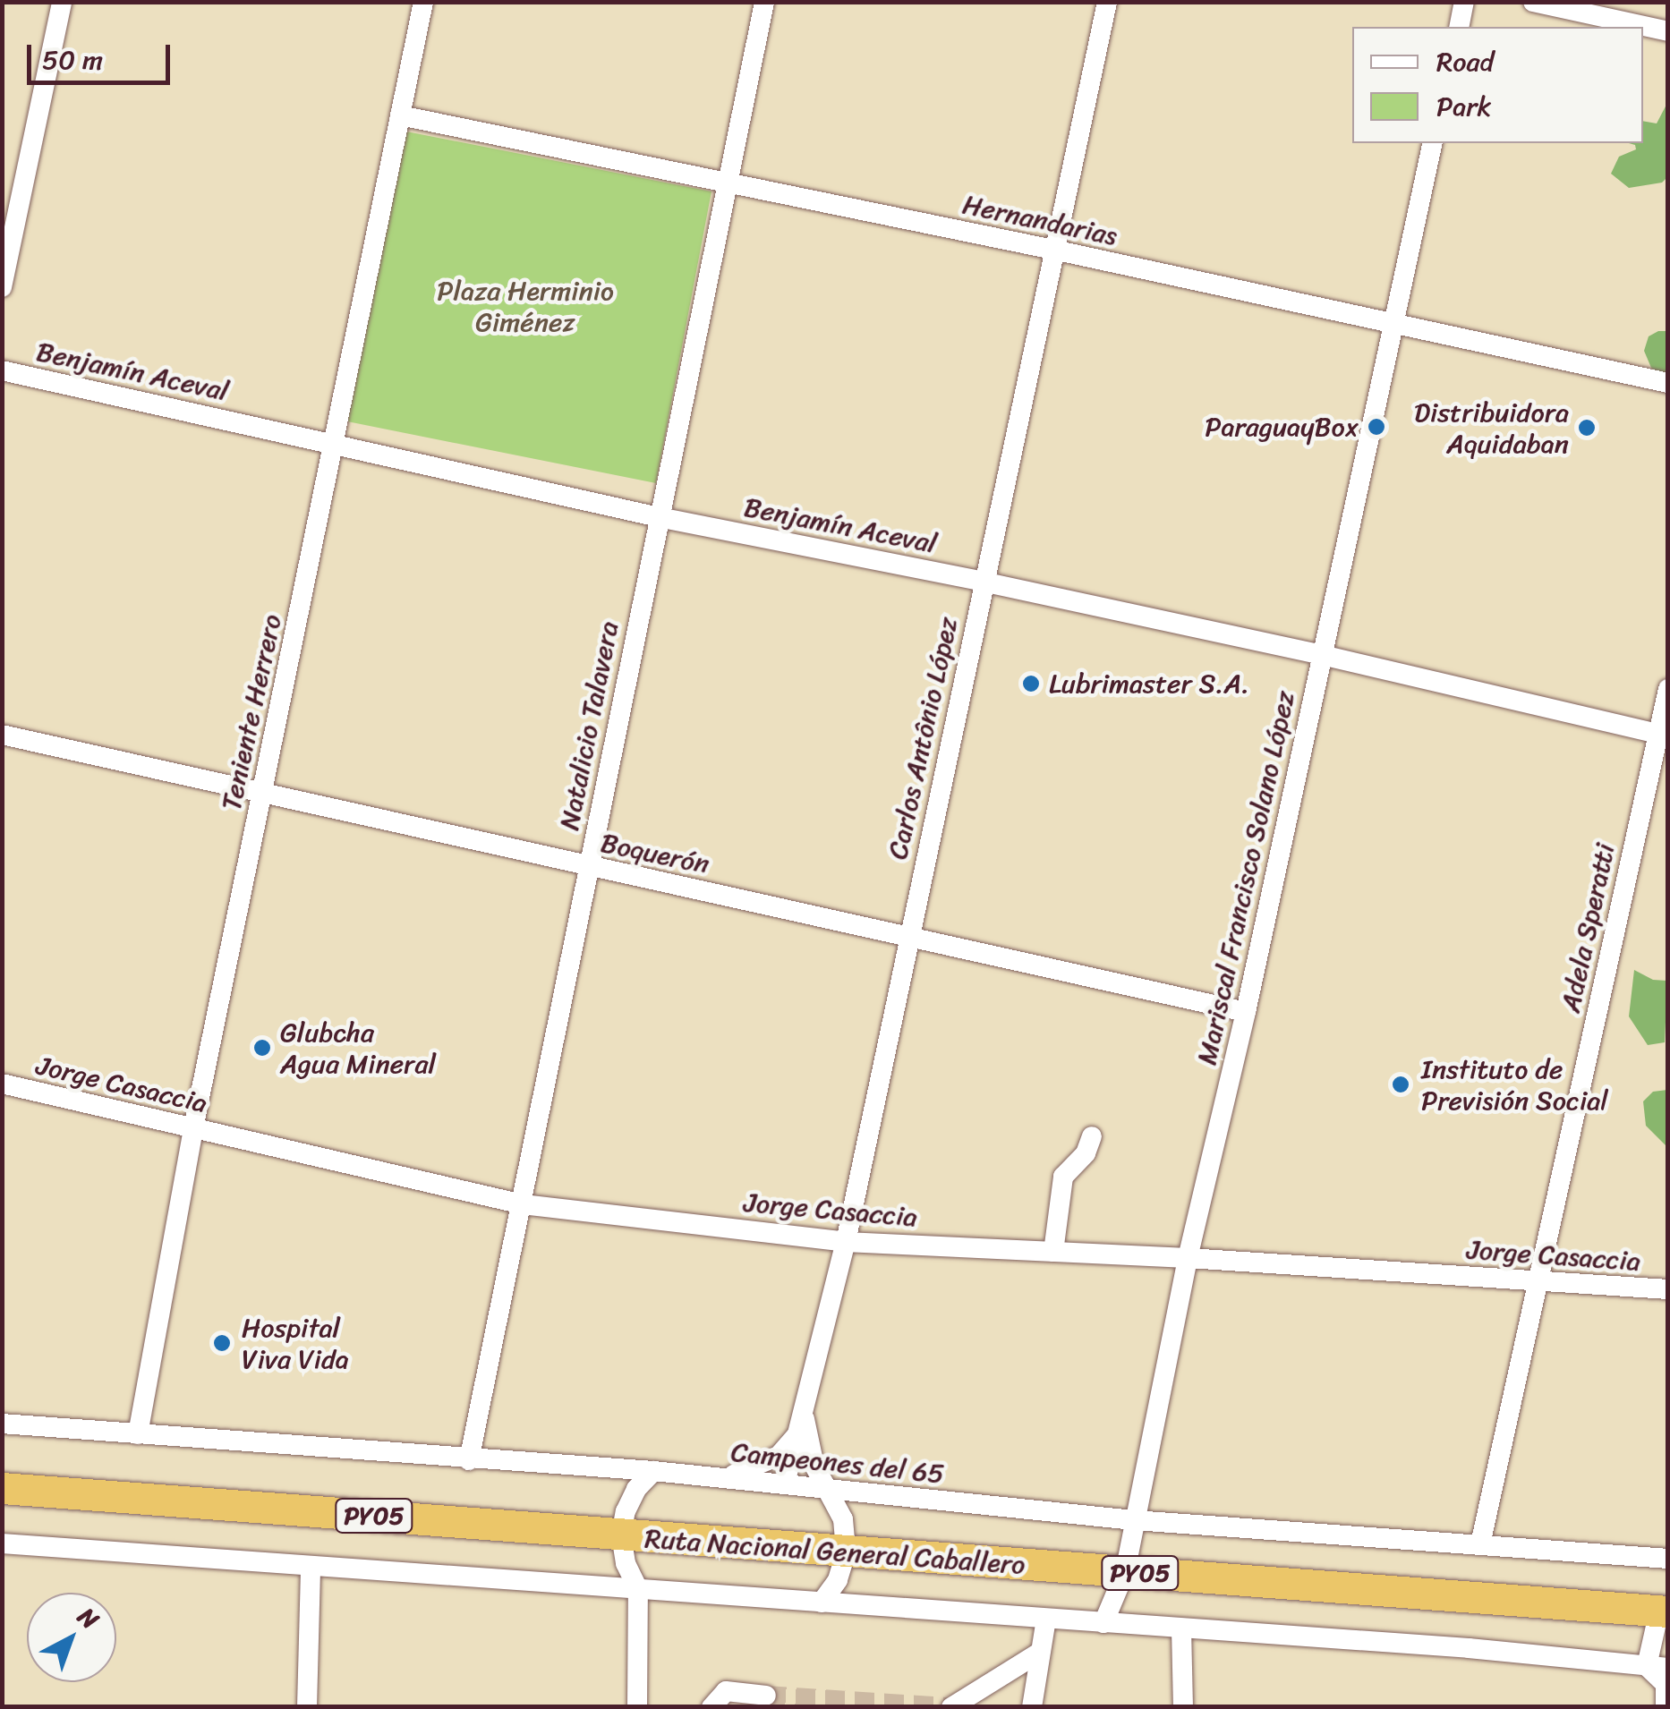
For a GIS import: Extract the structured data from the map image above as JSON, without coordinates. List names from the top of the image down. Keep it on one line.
{"streets":{"highway":["PY05","Ruta Nacional General Caballero"],"street":["Hernandarias","Benjamín Aceval","Teniente Herrero","Natalicio Talavera","Carlos Antônio López","Boquerón","Mariscal Francisco Solano López","Adela Speratti","Jorge Casaccia","Campeones del 65"]},"crossings":[["Hernandarias","Teniente Herrero"],["Hernandarias","Natalicio Talavera"],["Hernandarias","Carlos Antônio López"],["Hernandarias","Mariscal Francisco Solano López"],["Benjamín Aceval","Teniente Herrero"],["Benjamín Aceval","Natalicio Talavera"],["Benjamín Aceval","Carlos Antônio López"],["Benjamín Aceval","Mariscal Francisco Solano López"],["Benjamín Aceval","Adela Speratti"],["Teniente Herrero","Boquerón"],["Teniente Herrero","Jorge Casaccia"],["Teniente Herrero","Campeones del 65"],["Natalicio Talavera","Boquerón"],["Natalicio Talavera","Jorge Casaccia"],["Natalicio Talavera","Campeones del 65"],["Carlos Antônio López","Boquerón"],["Carlos Antônio López","Jorge Casaccia"],["Carlos Antônio López","Campeones del 65"],["Boquerón","Mariscal Francisco Solano López"],["Mariscal Francisco Solano López","Jorge Casaccia"],["Mariscal Francisco Solano López","Campeones del 65"],["Mariscal Francisco Solano López","Ruta Nacional General Caballero"],["Adela Speratti","Jorge Casaccia"],["Adela Speratti","Campeones del 65"]],"parks":["Plaza Herminio Giménez"],"places":["ParaguayBox","Distribuidora Aquidaban","Lubrimaster S.A.","Glubcha Agua Mineral","Instituto de Previsión Social","Hospital Viva Vida"],"legend":["Road","Park"],"scale_bar":"50 m","north":"top right"}
